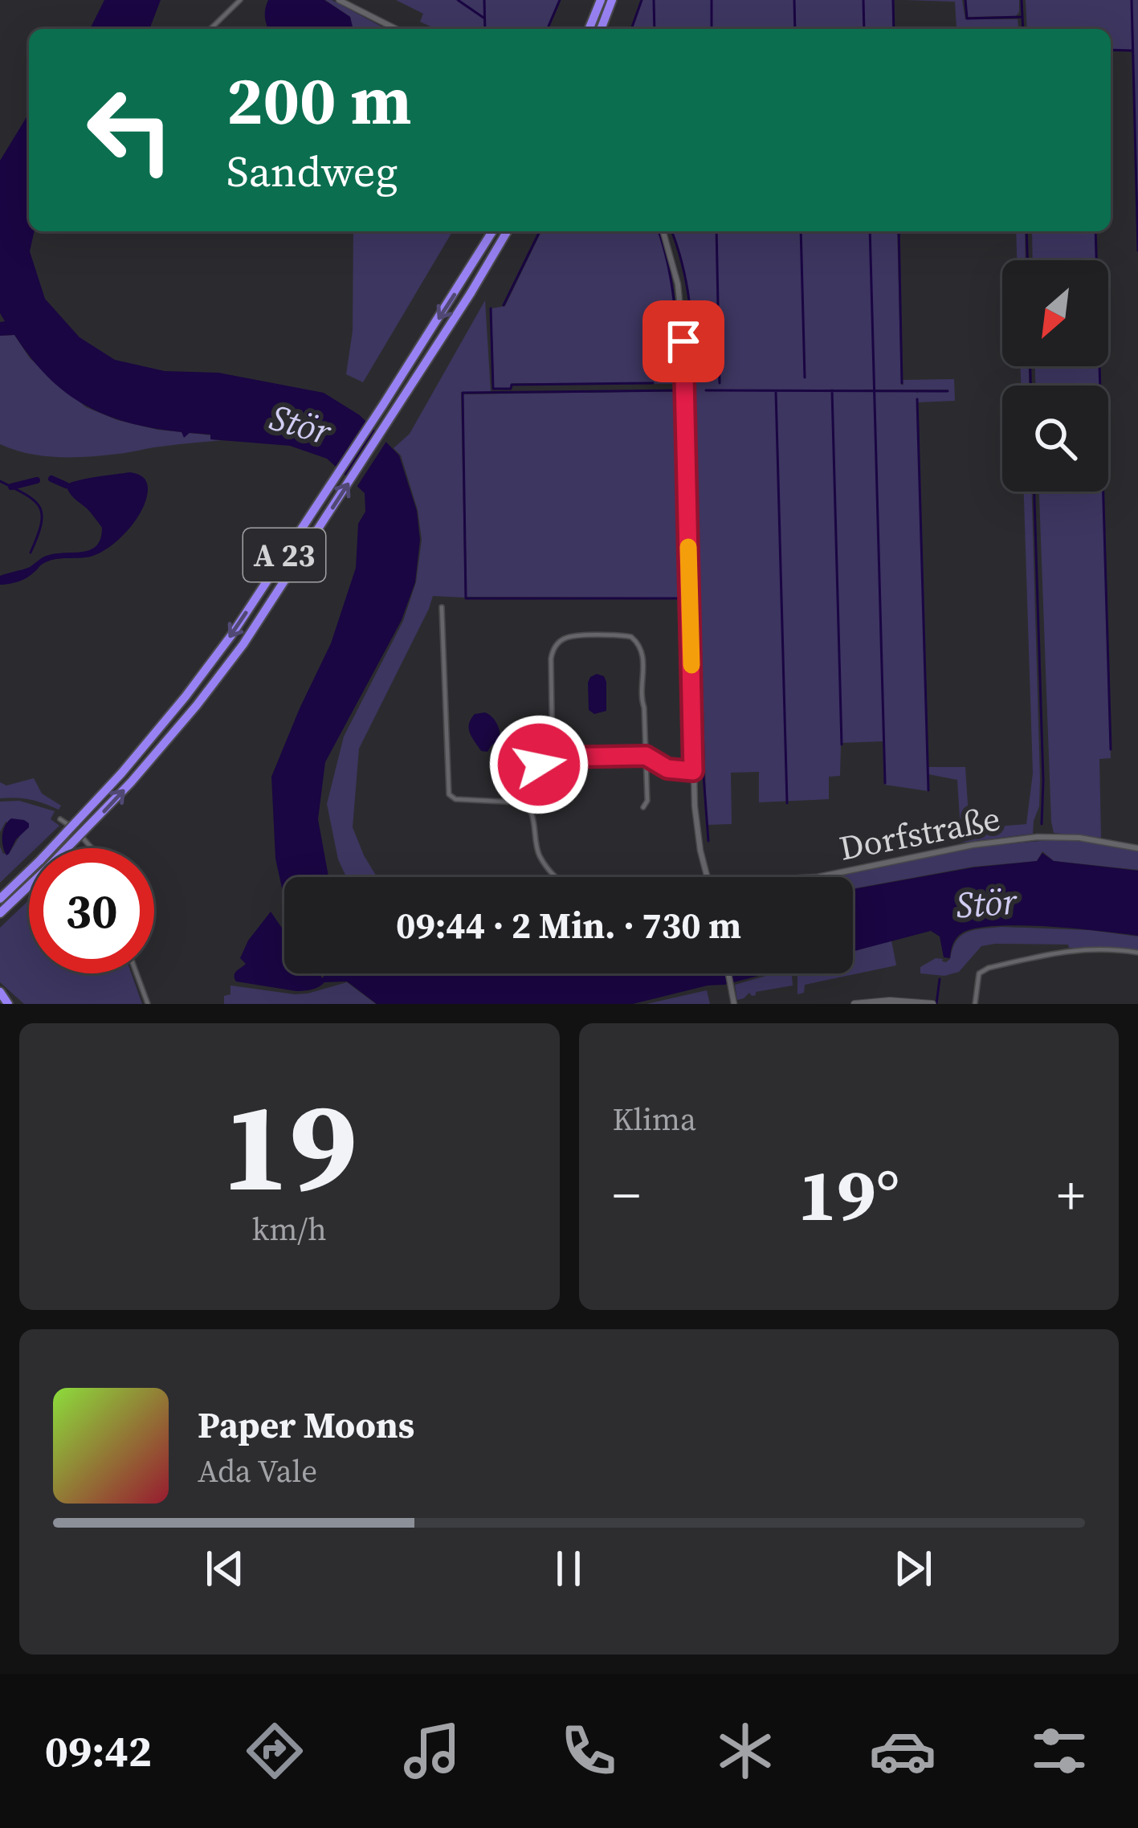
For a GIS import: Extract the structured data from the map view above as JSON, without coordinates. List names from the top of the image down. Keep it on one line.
{"streets":{"highway":["A 23"],"street":["Dorfstraße"]},"water":["Stör"],"north":"bottom left","page":{"turn":["200 m","Sandweg"],"limit":"30","trip":"09:44 · 2 Min. · 730 m","tile":[["19","km/h"],"Klima"],"heat":["−","19°","+"],"song":["Paper Moons","Ada Vale"],"tabs":"09:42"}}
